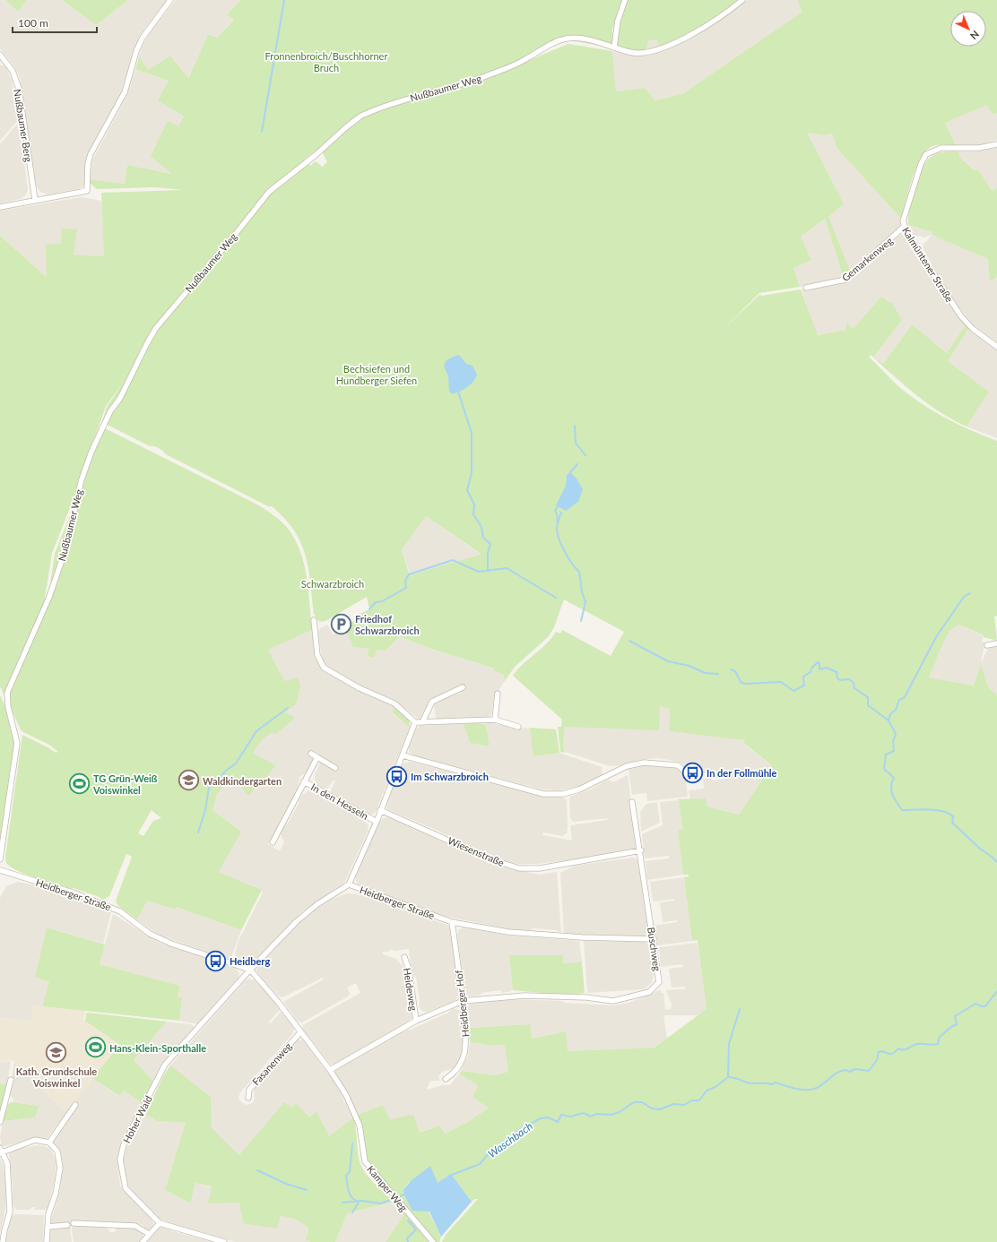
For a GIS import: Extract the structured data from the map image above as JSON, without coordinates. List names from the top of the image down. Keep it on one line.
{"streets":{"street":["Nußbaumer Weg","Nußbaumer Berg","Gemarkenweg","Kalmüntener Straße","In den Hesseln","Wiesenstraße","Heidberger Straße","Buschweg","Heideweg","Heidberger Hof","Fasanenweg","Hoher Wald","Kamper Weg"]},"crossings":[["Gemarkenweg","Kalmüntener Straße"],["Wiesenstraße","Buschweg"],["Heidberger Straße","Buschweg"],["Heidberger Straße","Heidberger Hof"],["Heidberger Straße","Hoher Wald"],["Heidberger Straße","Kamper Weg"],["Buschweg","Heidberger Hof"],["Fasanenweg","Kamper Weg"],["Hoher Wald","Kamper Weg"]],"water":["Waschbach"],"parks":["Fronnenbroich/Buschhorner Bruch","Bechsiefen und Hundberger Siefen","Schwarzbroich"],"places":{"parking":["Friedhof Schwarzbroich"],"bus stop":["In der Follmühle","Im Schwarzbroich","Heidberg"],"school or university":["Waldkindergarten","Kath. Grundschule Voiswinkel"],"sports":["TG Grün-Weiß Voiswinkel","Hans-Klein-Sporthalle"]},"scale_bar":"100 m","north":"bottom right"}
